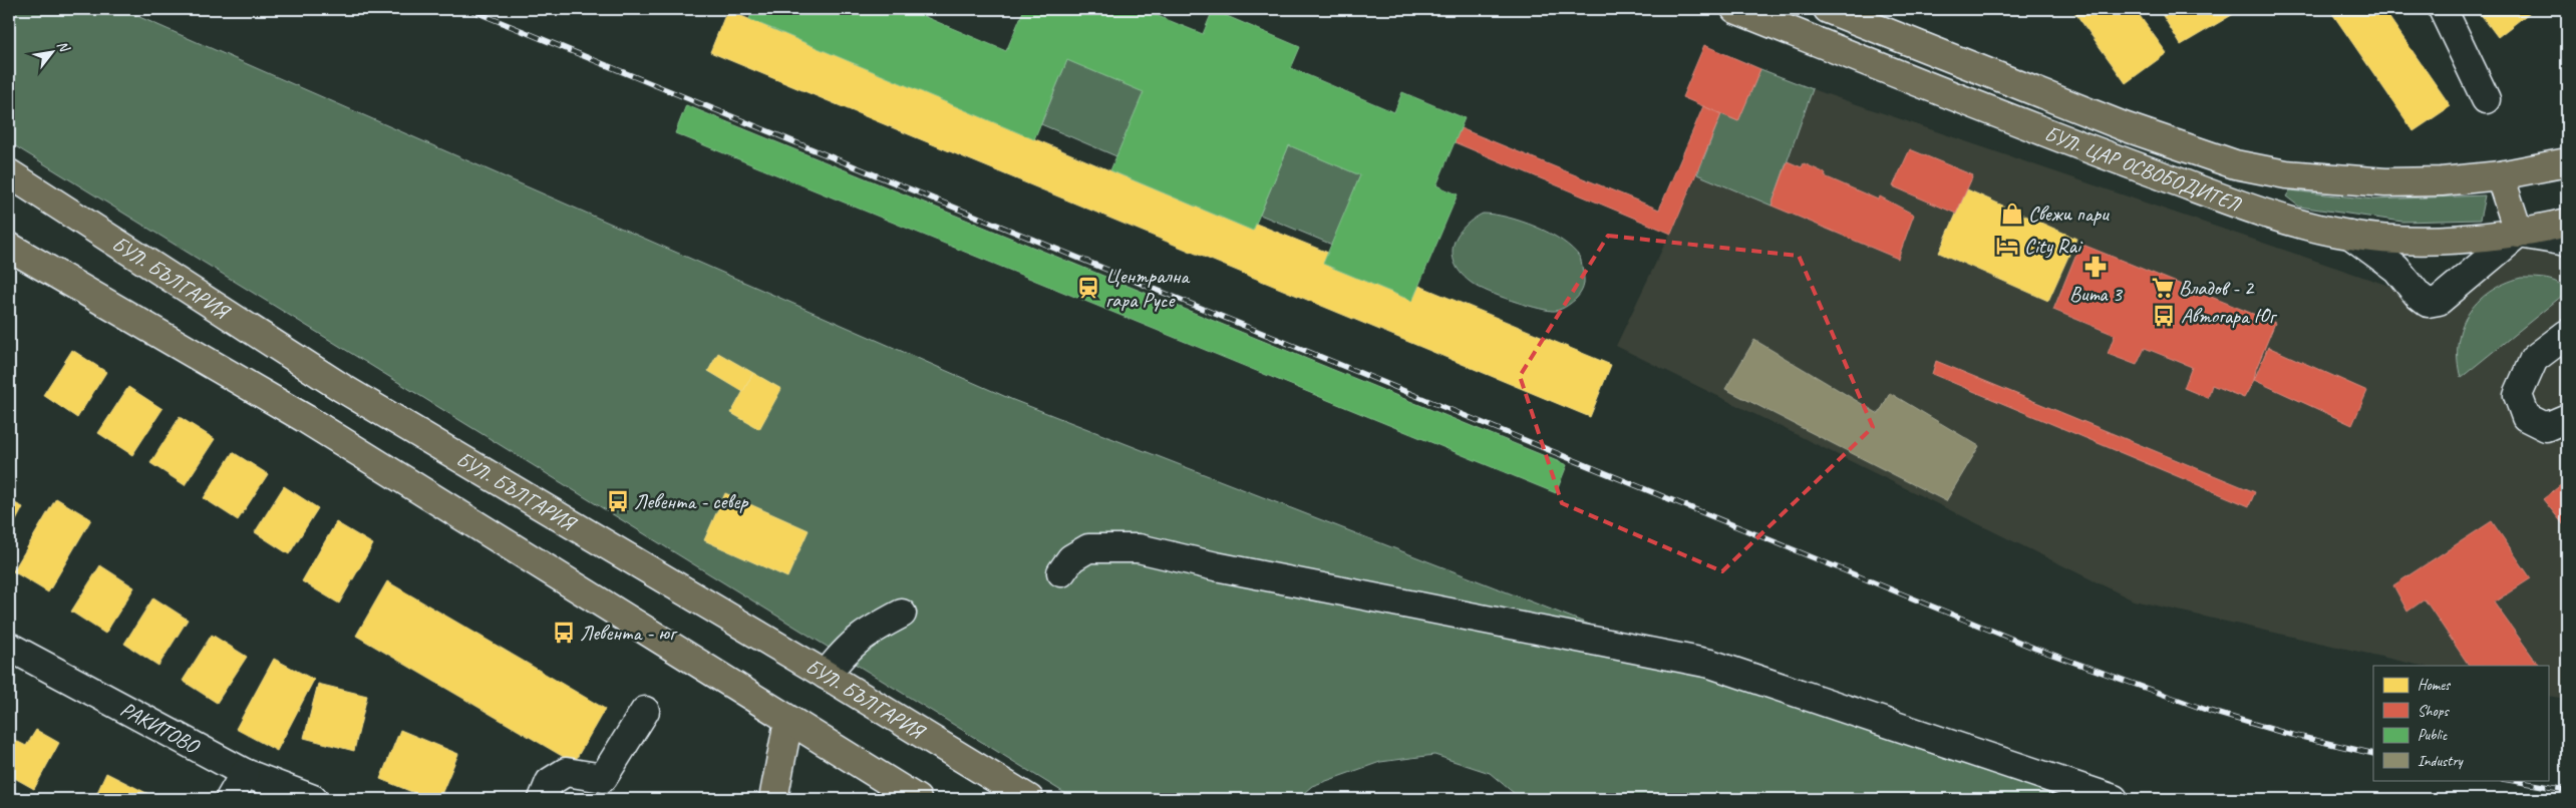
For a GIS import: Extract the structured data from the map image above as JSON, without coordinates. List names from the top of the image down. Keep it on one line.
{"streets":{"main road":["БУЛ. ЦАР ОСВОБОДИТЕЛ","БУЛ. БЪЛГАРИЯ"],"street":["РАКИТОВО"]},"places":{"shop":["Свежи пари"],"hotel":["City Rai"],"pharmacy":["Вита 3"],"station":["Централна гара Русе"],"supermarket":["Владов - 2"],"bus stop":["Автогара Юг","Левента - север","Левента - юг"]},"legend":["Homes","Shops","Public","Industry"],"north":"top right"}
